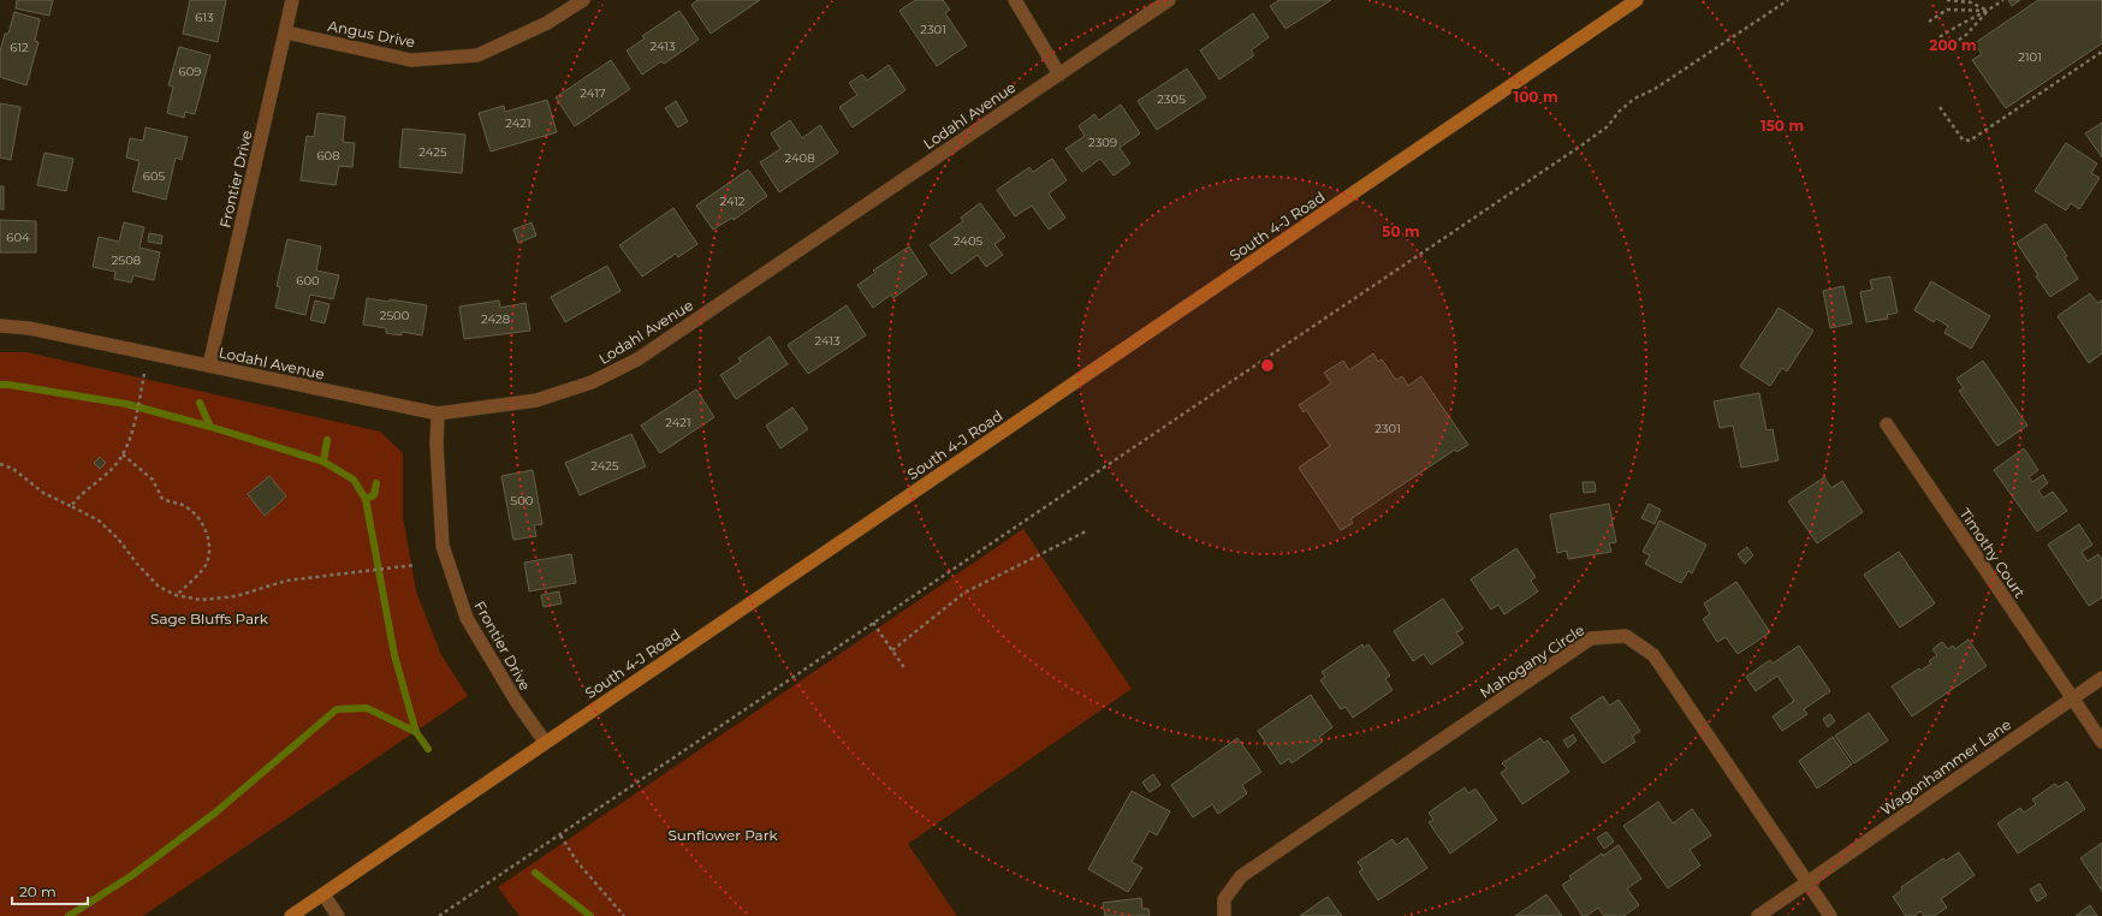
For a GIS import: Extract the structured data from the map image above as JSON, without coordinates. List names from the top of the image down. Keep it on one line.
{"streets":{"main road":["South 4-J Road"],"street":["Angus Drive","Lodahl Avenue","Frontier Drive","Timothy Court","Mahogany Circle","Wagonhammer Lane"]},"crossings":[["Angus Drive","Frontier Drive"],["Lodahl Avenue","Frontier Drive"],["Frontier Drive","South 4-J Road"],["Timothy Court","Wagonhammer Lane"],["Mahogany Circle","Wagonhammer Lane"]],"parks":["Sage Bluffs Park","Sunflower Park"],"house_numbers":["613","2301","2413","612","2101","609","2417","2305","2421","2309","2425","608","2408","605","2412","604","2405","2508","600","2500","2428","2413","2421","2301","2425","500"],"scale_bar":"20 m","rings":["200 m","100 m","150 m","50 m"]}
